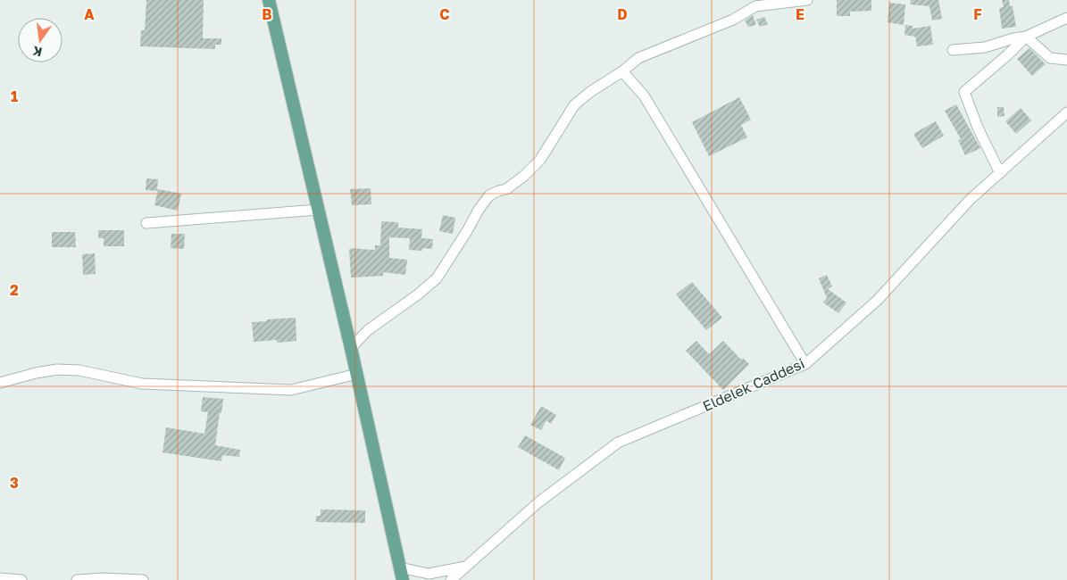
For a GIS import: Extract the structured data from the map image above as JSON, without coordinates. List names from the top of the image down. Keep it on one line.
{"streets":{"street":["Eldelek Caddesi"]},"north":"bottom","grid":{"columns":["A","B","C","D","E","F"],"rows":["1","2","3"]}}
